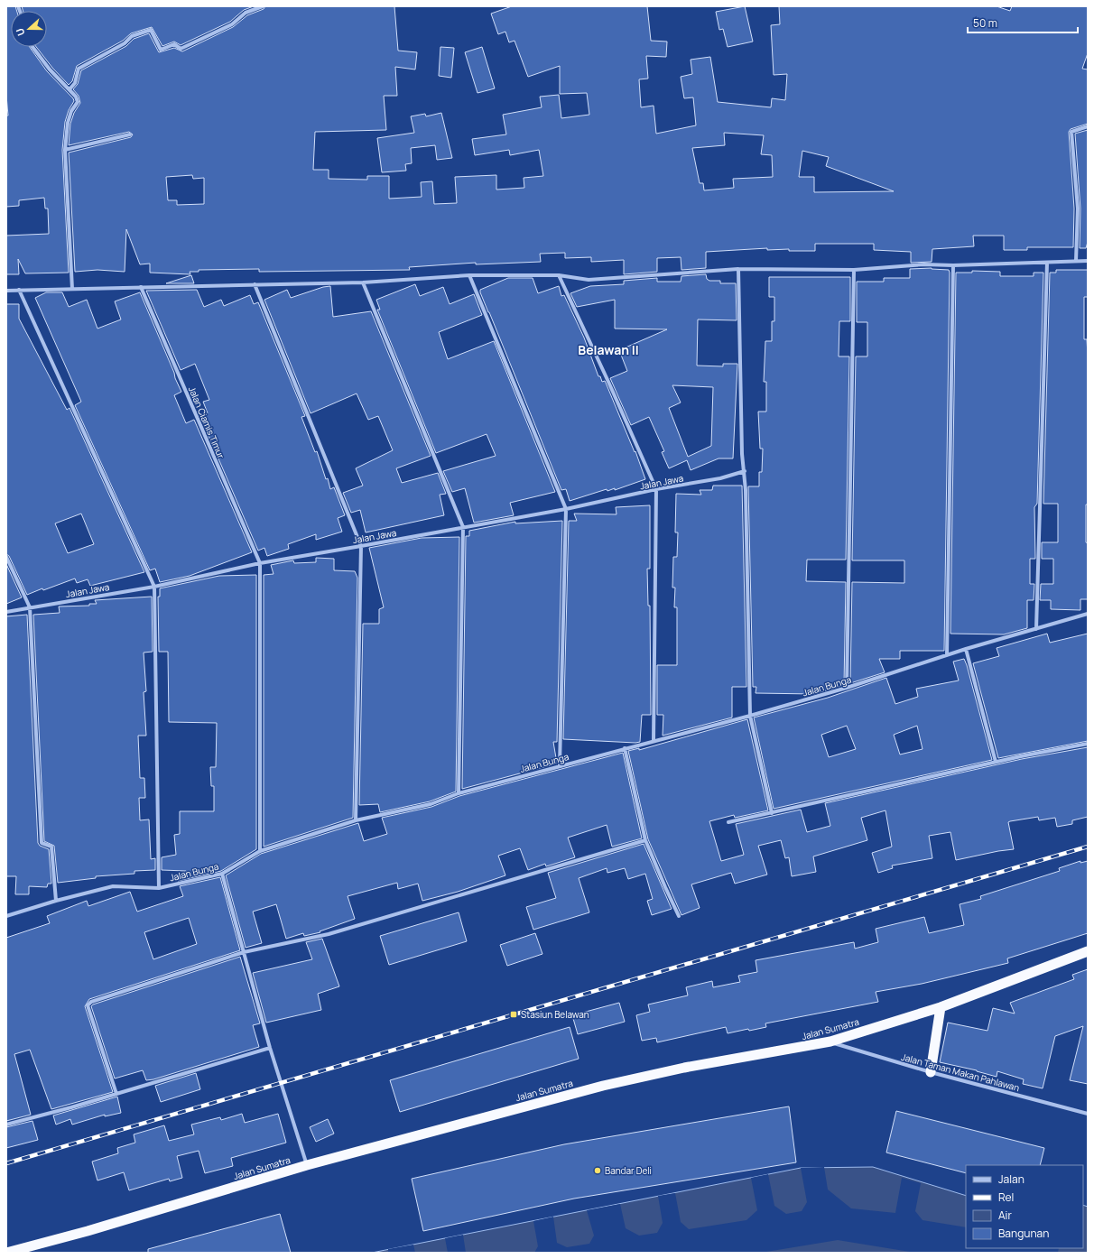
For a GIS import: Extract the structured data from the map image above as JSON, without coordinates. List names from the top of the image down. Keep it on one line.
{"streets":{"highway":["Jalan Sumatra"],"street":["Jalan Ciamis Timur","Jalan Jawa","Jalan Bunga","Jalan Taman Makan Pahlawan"]},"crossings":[["Jalan Ciamis Timur","Jalan Jawa"],["Jalan Sumatra","Jalan Taman Makan Pahlawan"]],"districts":["Belawan II"],"places":{"transit":["Stasiun Belawan"],"other":["Bandar Deli"]},"legend":["Jalan","Rel","Air","Bangunan"],"scale_bar":"50 m","north":"left"}
